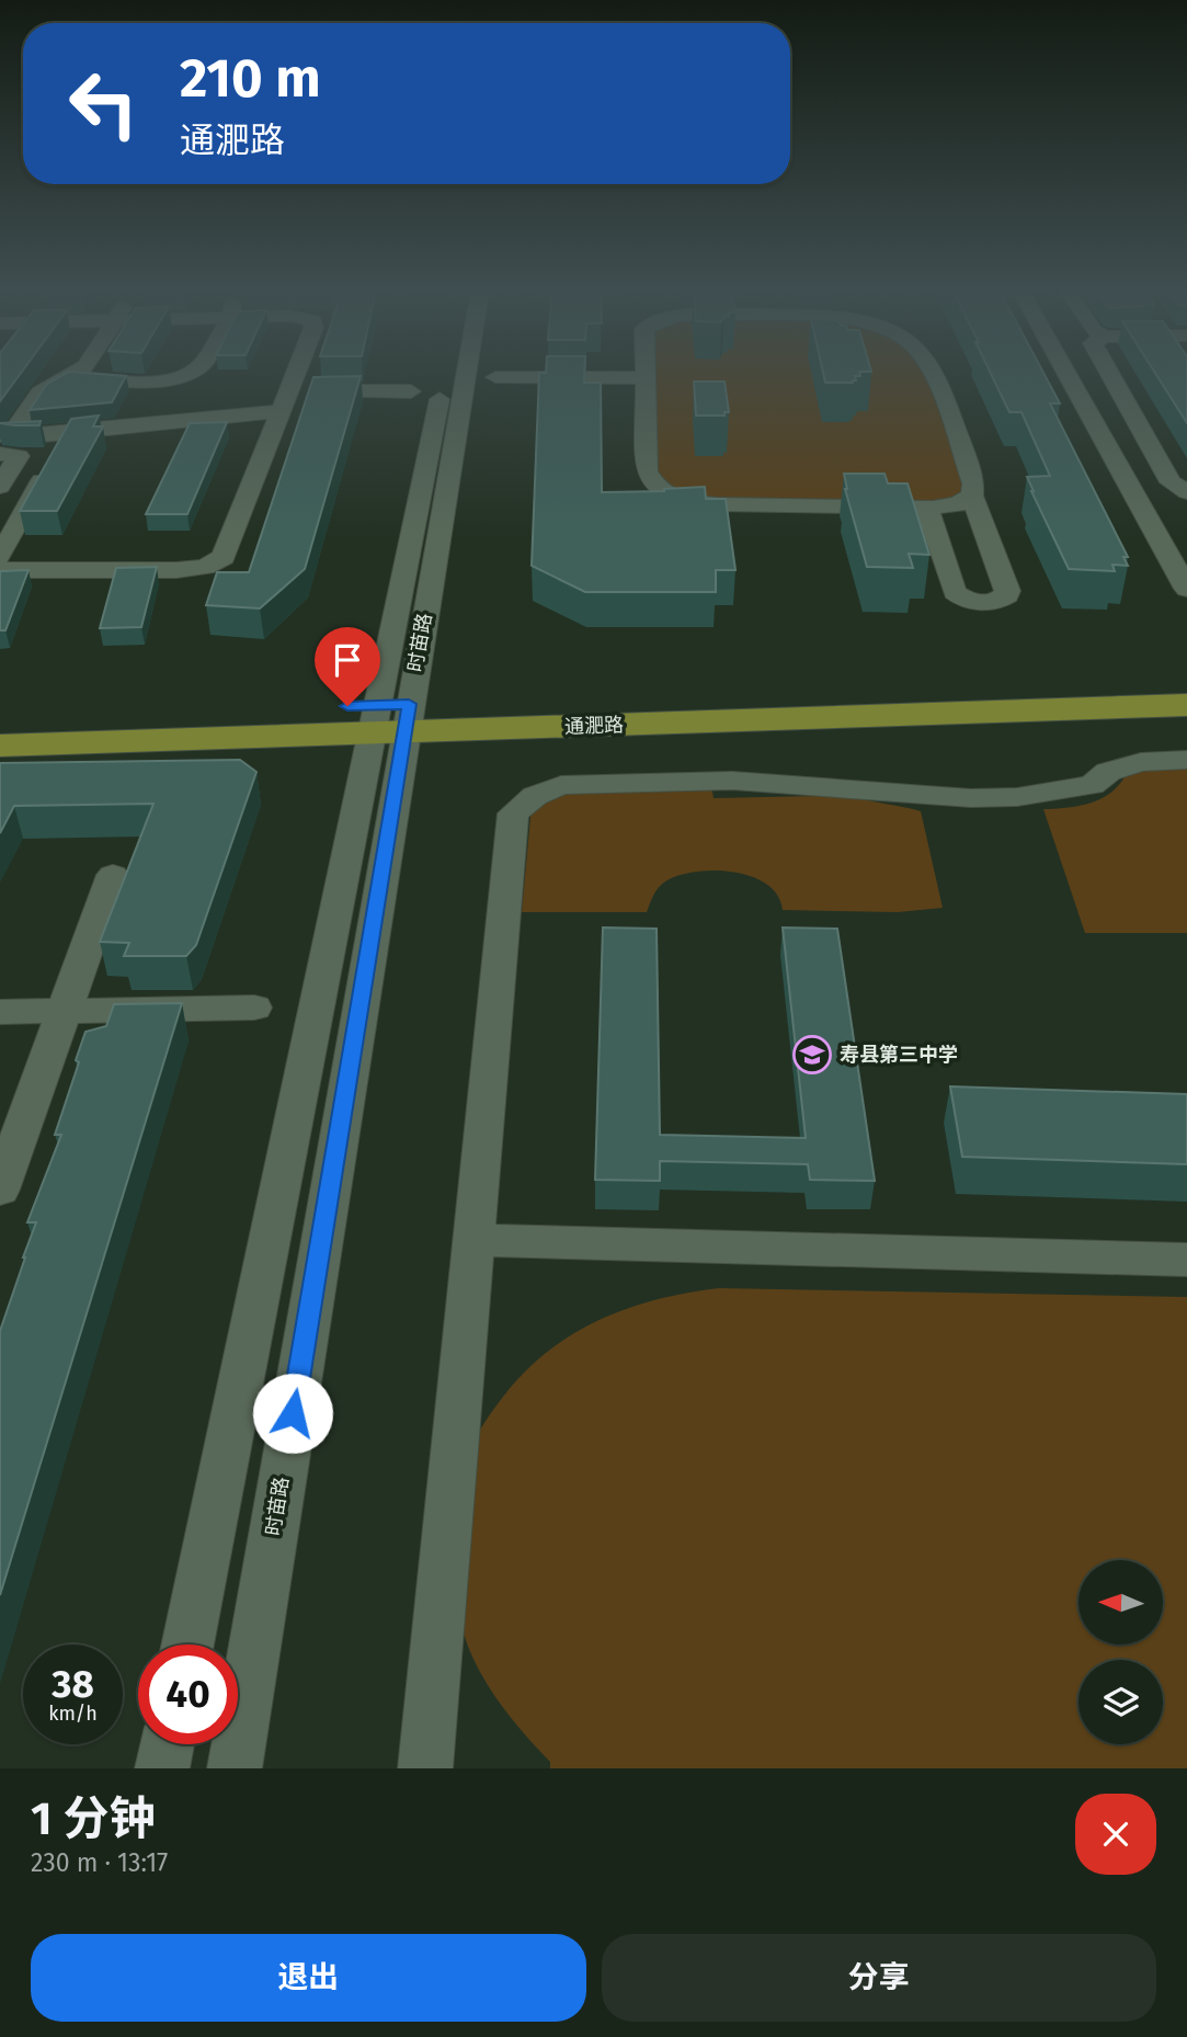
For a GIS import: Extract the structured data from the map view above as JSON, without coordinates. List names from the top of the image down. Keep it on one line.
{"streets":{"main road":["通淝路"],"street":["时苗路"]},"crossings":[["时苗路","通淝路"]],"places":{"school or university":["寿县第三中学"]},"north":"left","page":{"turn":["210 m","通淝路"],"speed":"38 km/h","limit":"40","heading":["1 分钟","230 m · 13:17"],"buttons":["退出","分享"]}}
